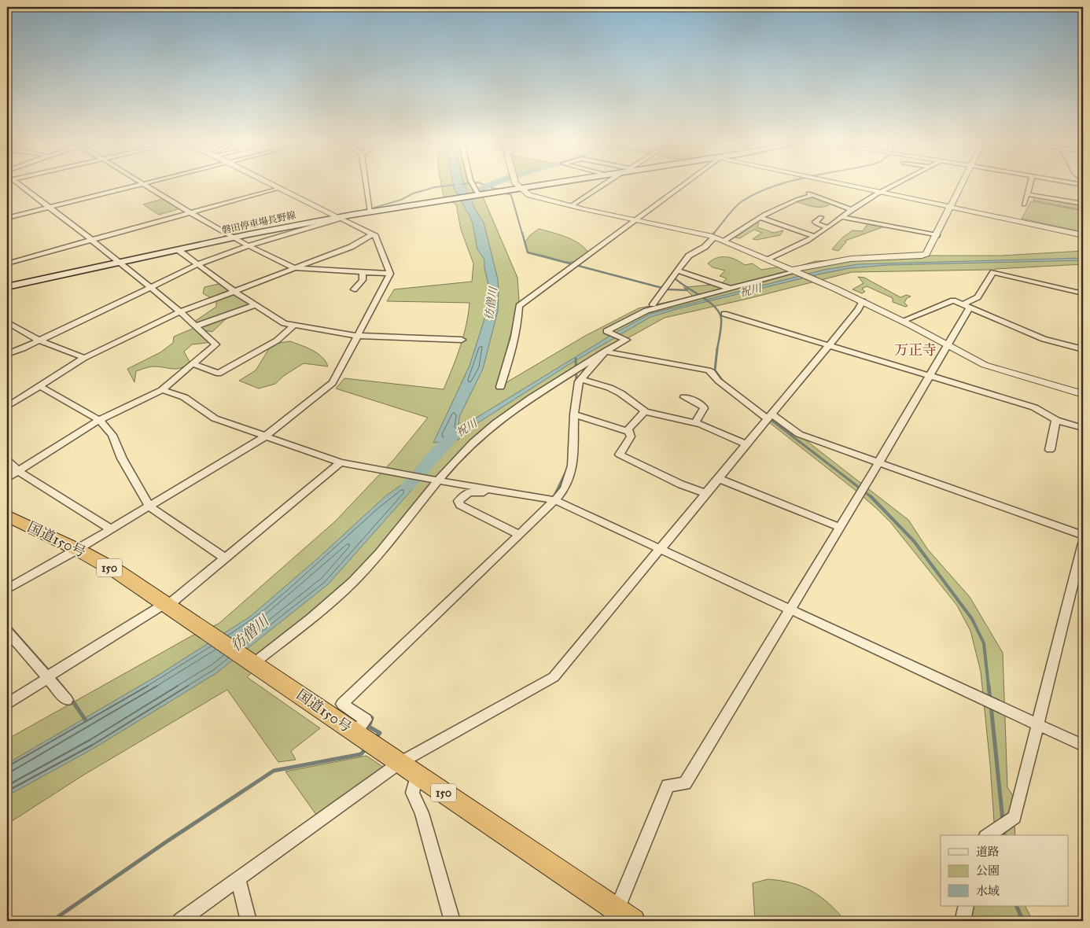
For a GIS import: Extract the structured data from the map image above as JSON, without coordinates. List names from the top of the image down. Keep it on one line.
{"streets":{"highway":["国道150号","150"],"main road":["磐田停車場長野線"]},"districts":["万正寺"],"water":["祝川","彷僧川"],"legend":["道路","公園","水域"]}
